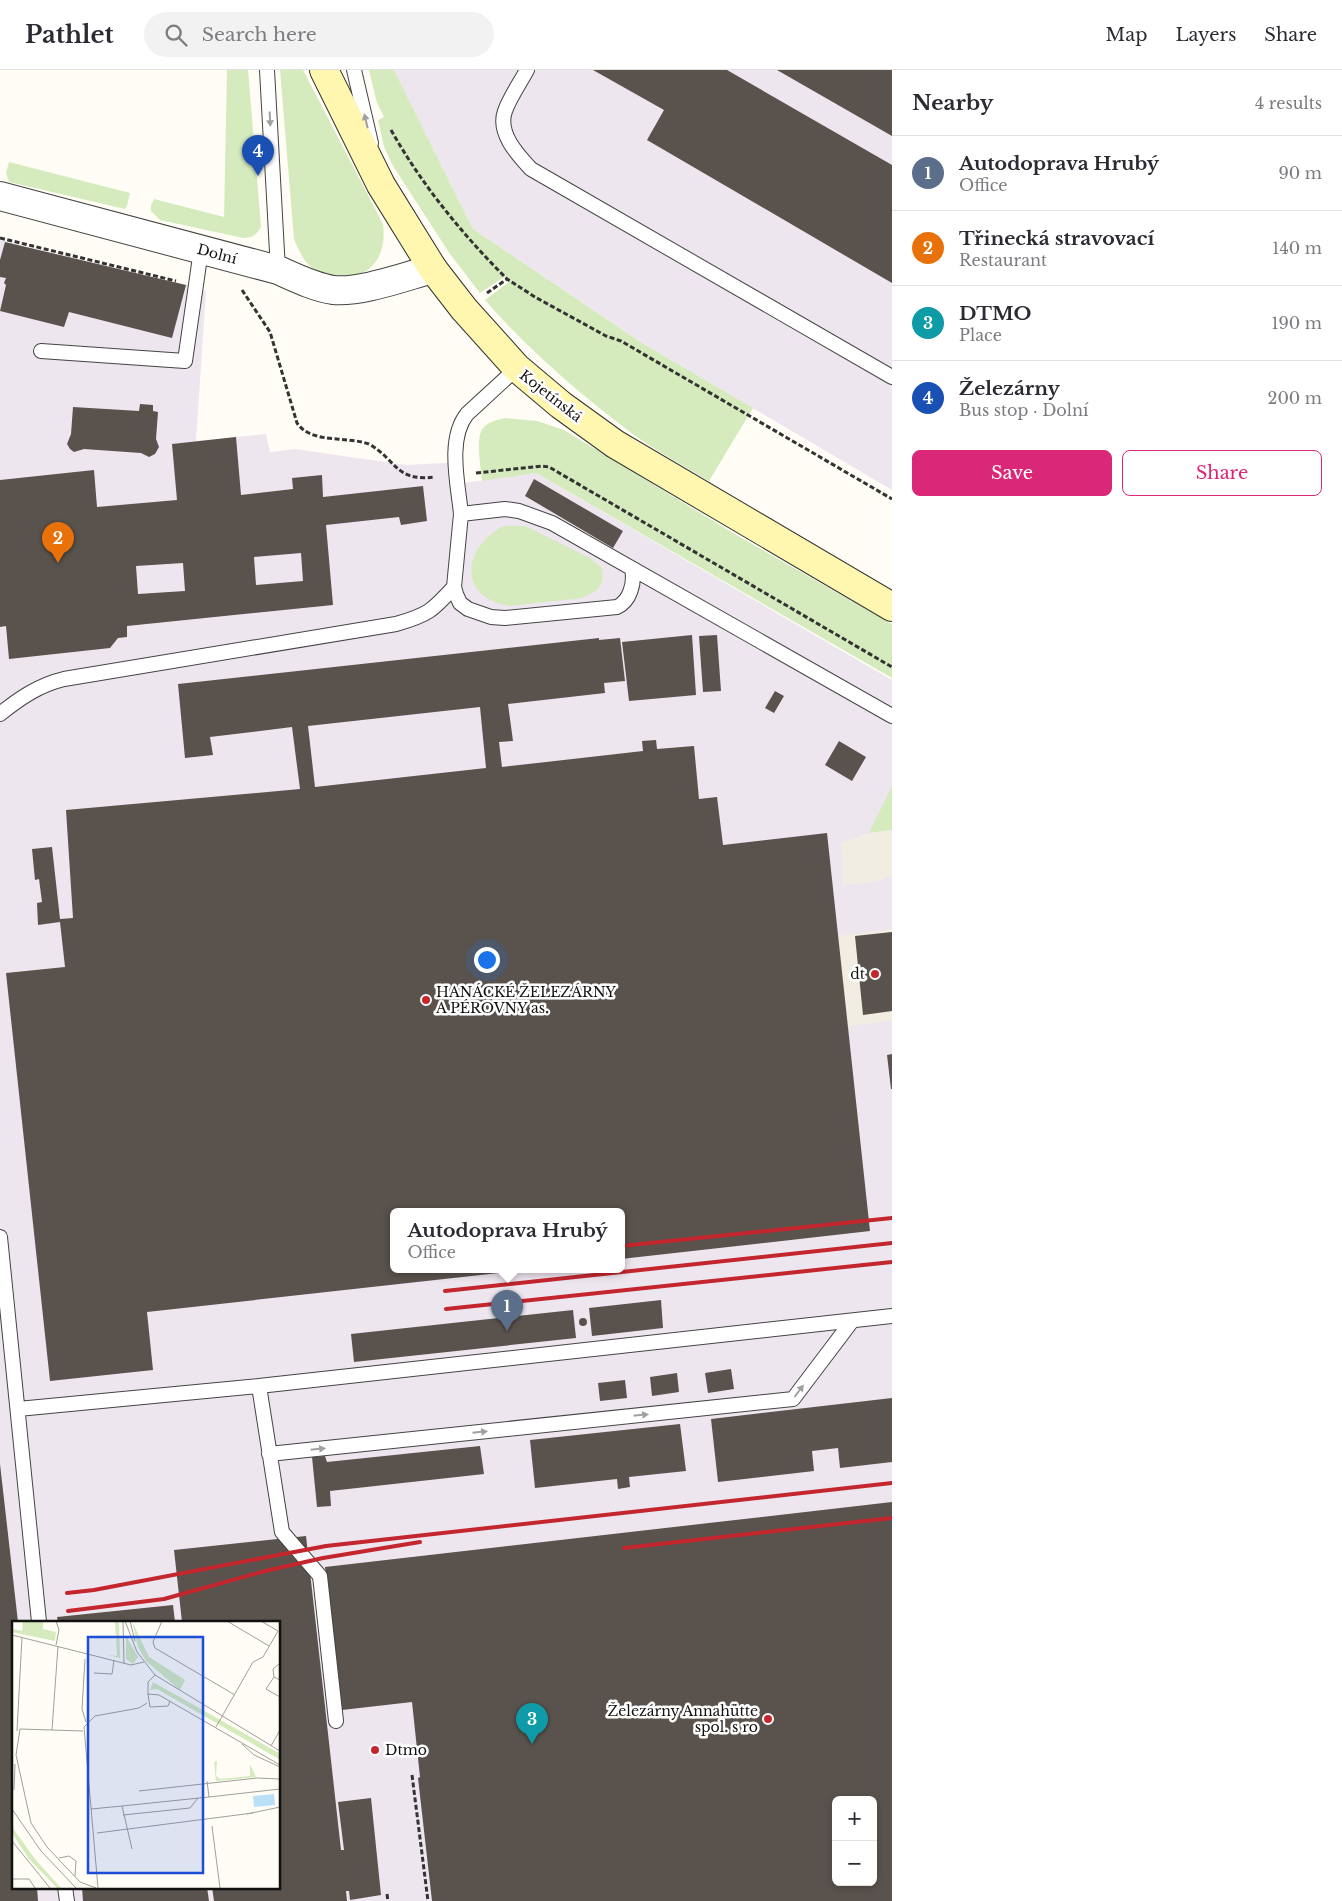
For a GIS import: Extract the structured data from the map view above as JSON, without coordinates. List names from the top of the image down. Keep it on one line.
{"streets":{"main road":["Kojetínská"],"street":["Dolní"]},"crossings":[["Dolní","Kojetínská"]],"places":["dt","HANÁCKÉ ŽELEZÁRNY A PÉROVNY as.","Železárny Annahütte spol. s ro","Dtmo"],"page":{"header":"Pathlet","search":"Search here","nav":["Map","Layers","Share"],"heading":["Nearby","4 results"],"pins":["4","2","1","3"],"list":[{"mark":"1","name":"Autodoprava Hrubý","note":"Office","value":"90 m"},{"mark":"2","name":"Třinecká stravovací","note":"Restaurant","value":"140 m"},{"mark":"3","name":"DTMO","note":"Place","value":"190 m"},{"mark":"4","name":"Železárny","note":"Bus stop · Dolní","value":"200 m"}],"buttons":["Save","Share"],"popup":["Autodoprava Hrubý","Office"],"map_buttons":["+","−"]}}
